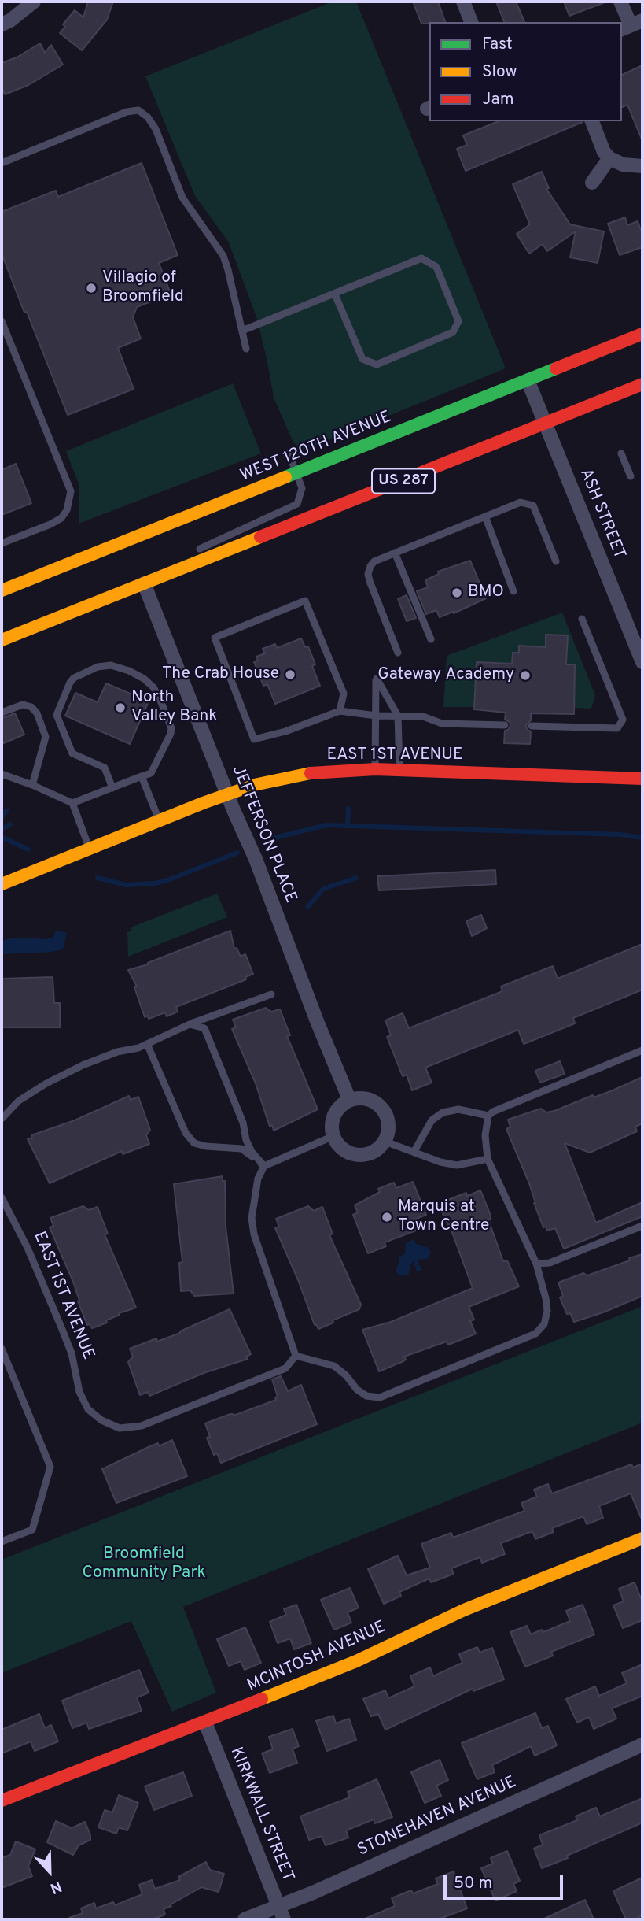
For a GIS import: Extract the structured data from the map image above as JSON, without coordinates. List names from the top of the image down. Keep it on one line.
{"streets":{"main road":["WEST 120TH AVENUE","US 287","EAST 1ST AVENUE","MCINTOSH AVENUE"],"street":["ASH STREET","JEFFERSON PLACE","KIRKWALL STREET","STONEHAVEN AVENUE"]},"crossings":[["WEST 120TH AVENUE","ASH STREET"],["US 287","ASH STREET"],["US 287","JEFFERSON PLACE"],["EAST 1ST AVENUE","JEFFERSON PLACE"],["MCINTOSH AVENUE","KIRKWALL STREET"],["KIRKWALL STREET","STONEHAVEN AVENUE"]],"parks":["Broomfield Community Park"],"places":["Villagio of Broomfield","BMO","The Crab House","Gateway Academy","North Valley Bank","Marquis at Town Centre"],"legend":["Fast","Slow","Jam"],"scale_bar":"50 m","north":"bottom"}
